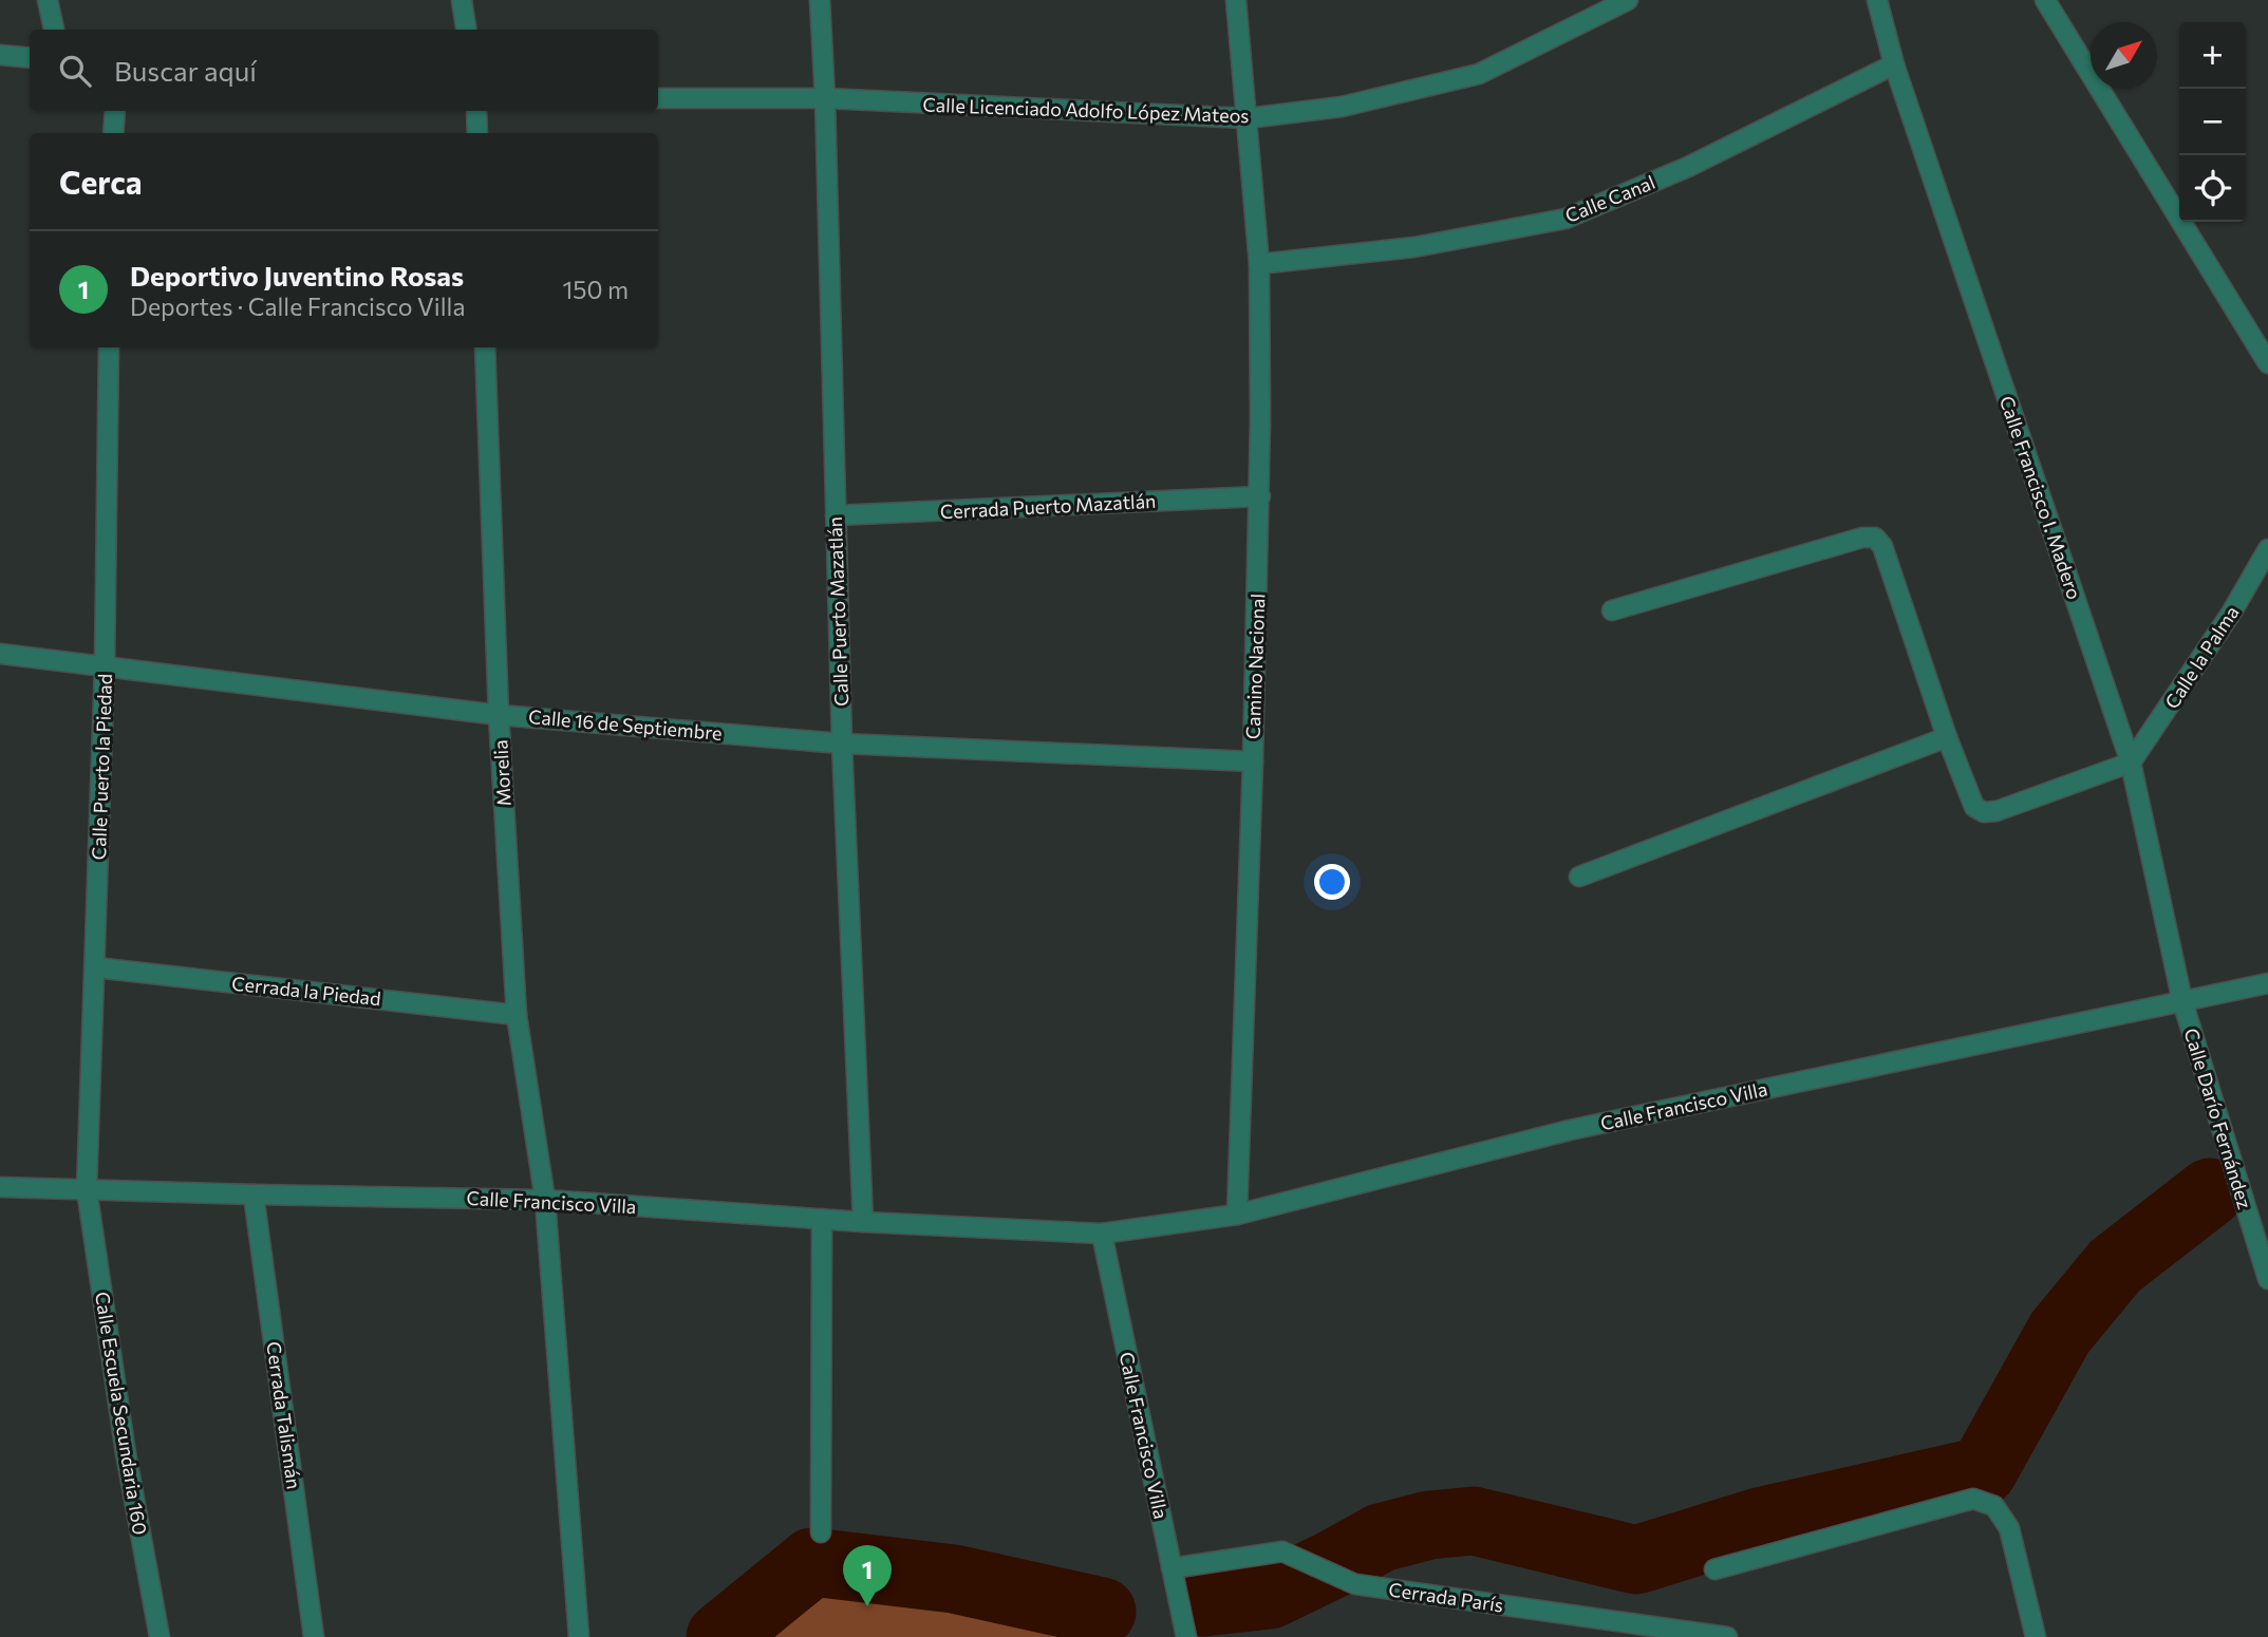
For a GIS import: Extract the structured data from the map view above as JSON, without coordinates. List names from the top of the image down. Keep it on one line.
{"streets":{"street":["Calle Licenciado Adolfo López Mateos","Calle Canal","Calle Francisco I. Madero","Cerrada Puerto Mazatlán","Calle Puerto Mazatlán","Calle la Palma","Camino Nacional","Calle 16 de Septiembre","Calle Puerto la Piedad","Morelia","Cerrada la Piedad","Calle Francisco Villa","Calle Darío Fernández","Calle Escuela Secundaria 160","Cerrada Talismán","Cerrada París"]},"crossings":[["Calle Licenciado Adolfo López Mateos","Calle Puerto Mazatlán"],["Calle Licenciado Adolfo López Mateos","Camino Nacional"],["Calle Canal","Calle Francisco I. Madero"],["Calle Canal","Camino Nacional"],["Calle Francisco I. Madero","Calle la Palma"],["Calle Francisco I. Madero","Calle Francisco Villa"],["Calle Francisco I. Madero","Calle Darío Fernández"],["Cerrada Puerto Mazatlán","Calle Puerto Mazatlán"],["Cerrada Puerto Mazatlán","Camino Nacional"],["Calle Puerto Mazatlán","Calle 16 de Septiembre"],["Calle Puerto Mazatlán","Calle Francisco Villa"],["Camino Nacional","Calle 16 de Septiembre"],["Camino Nacional","Calle Francisco Villa"],["Calle 16 de Septiembre","Calle Puerto la Piedad"],["Calle 16 de Septiembre","Morelia"],["Calle Puerto la Piedad","Cerrada la Piedad"],["Calle Puerto la Piedad","Calle Francisco Villa"],["Calle Puerto la Piedad","Calle Escuela Secundaria 160"],["Morelia","Cerrada la Piedad"],["Morelia","Calle Francisco Villa"],["Calle Francisco Villa","Calle Darío Fernández"],["Calle Francisco Villa","Calle Escuela Secundaria 160"],["Calle Francisco Villa","Cerrada Talismán"],["Calle Francisco Villa","Cerrada París"]],"north":"top right","page":{"map_buttons":["+","−"],"search":"Buscar aquí","heading":"Cerca","list":[{"mark":"1","name":"Deportivo Juventino Rosas","note":"Deportes · Calle Francisco Villa","value":"150 m"}],"pins":"1"}}
